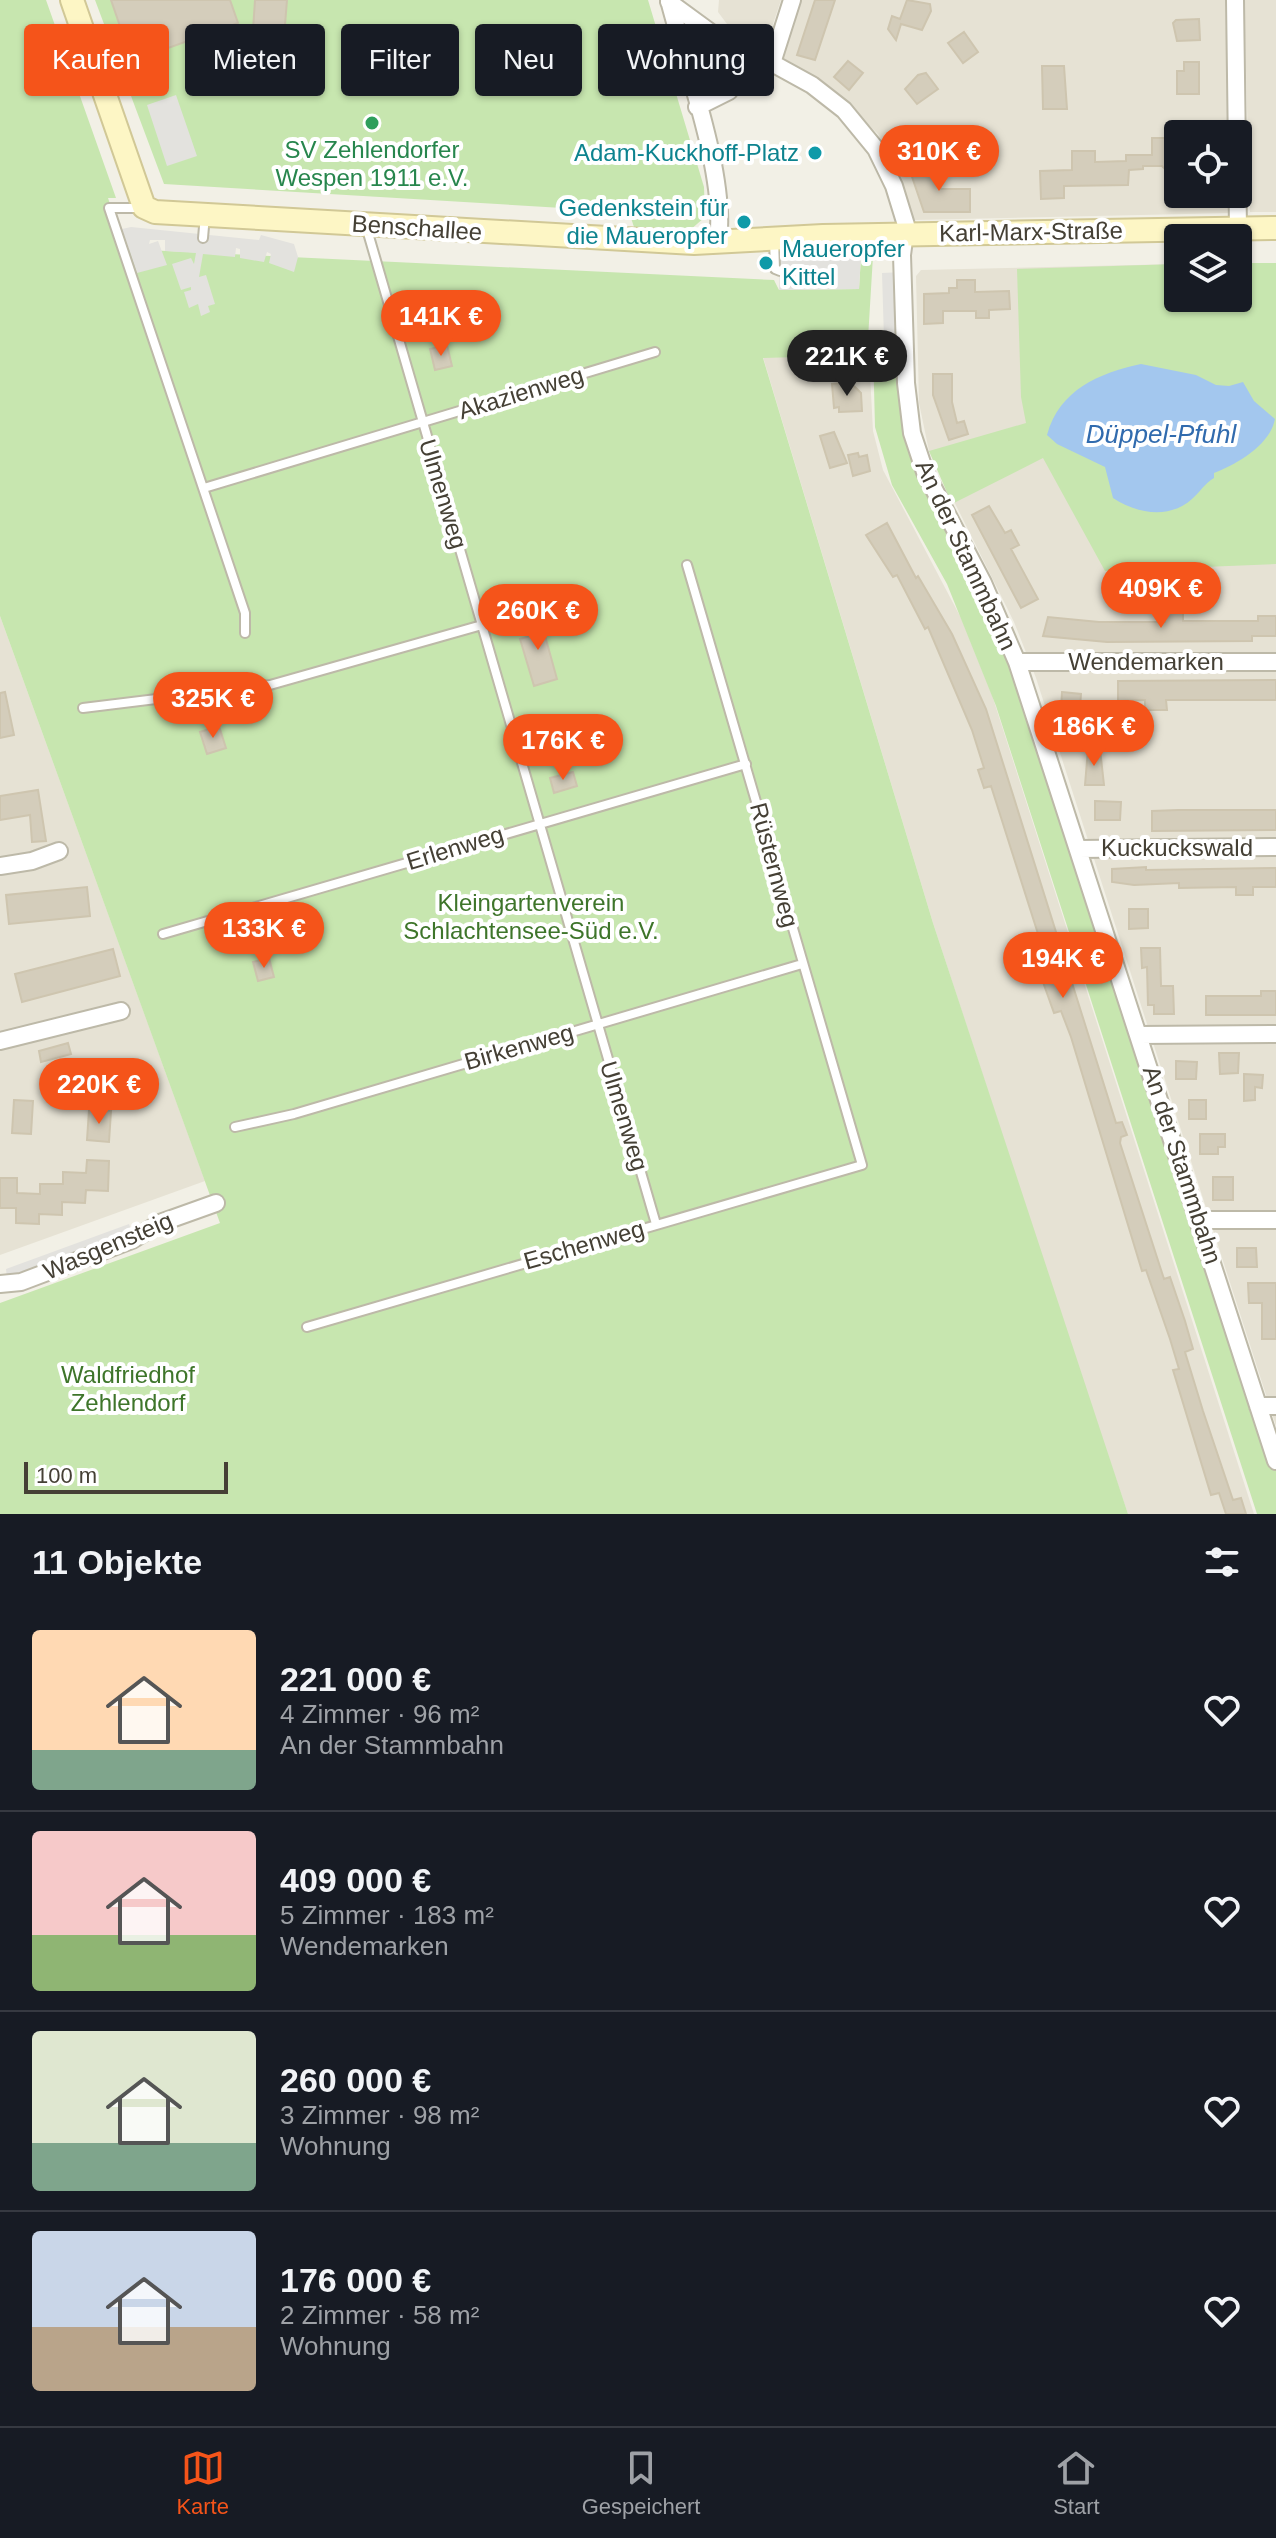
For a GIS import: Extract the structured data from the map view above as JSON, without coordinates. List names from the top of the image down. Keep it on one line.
{"streets":{"street":["Benschallee","Karl-Marx-Straße","An der Stammbahn","Wendemarken","Kuckuckswald","Wasgensteig"],"lane":["Akazienweg","Ulmenweg","Erlenweg","Rüsternweg","Birkenweg","Eschenweg"]},"crossings":[["Benschallee","Karl-Marx-Straße"],["Benschallee","Ulmenweg"],["Karl-Marx-Straße","An der Stammbahn"],["Akazienweg","Ulmenweg"],["Ulmenweg","Erlenweg"],["Ulmenweg","Birkenweg"],["Ulmenweg","Eschenweg"],["An der Stammbahn","Wendemarken"],["An der Stammbahn","Kuckuckswald"],["Erlenweg","Rüsternweg"],["Rüsternweg","Birkenweg"],["Rüsternweg","Eschenweg"]],"water":["Düppel-Pfuhl"],"parks":["Kleingartenverein Schlachtensee-Süd e.V.","Waldfriedhof Zehlendorf"],"places":["SV Zehlendorfer Wespen 1911 e.V.","Adam-Kuckhoff-Platz","Gedenkstein für die Maueropfer","Maueropfer Kittel"],"scale_bar":"100 m","page":{"chip":["Kaufen","Mieten","Filter","Neu","Wohnung"],"price":["310K €","141K €","221K €","409K €","260K €","325K €","186K €","176K €","133K €","194K €","220K €"],"scale":"100 m","heading":"11 Objekte","list":[{"name":"221 000 €","note":"4 Zimmer · 96 m² · An der Stammbahn"},{"name":"409 000 €","note":"5 Zimmer · 183 m² · Wendemarken"},{"name":"260 000 €","note":"3 Zimmer · 98 m² · Wohnung"},{"name":"176 000 €","note":"2 Zimmer · 58 m² · Wohnung"}],"tabs":["Karte","Gespeichert","Start"]}}
